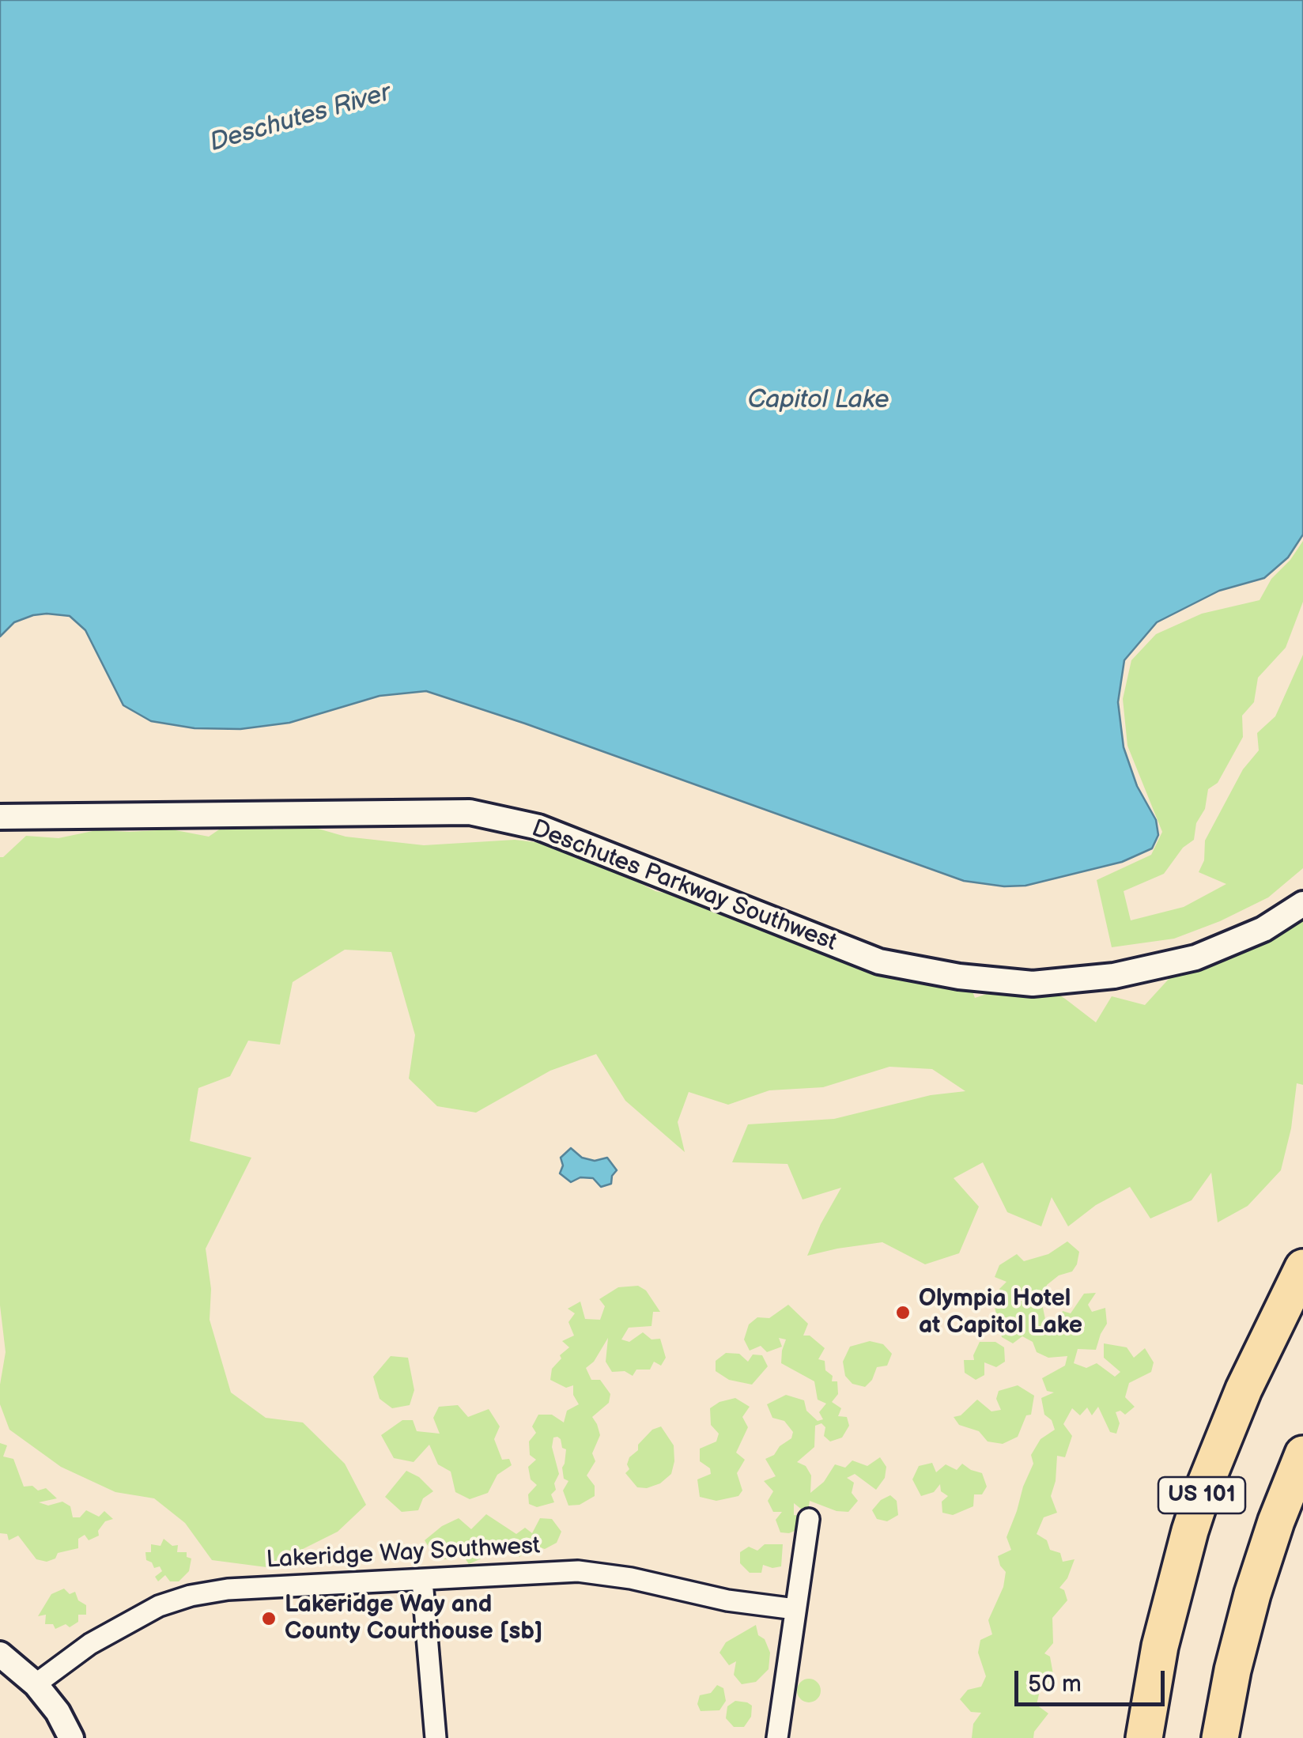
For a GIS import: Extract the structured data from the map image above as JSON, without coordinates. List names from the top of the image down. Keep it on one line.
{"streets":{"highway":["US 101"],"street":["Deschutes Parkway Southwest","Lakeridge Way Southwest"]},"water":["Deschutes River","Capitol Lake"],"places":["Olympia Hotel at Capitol Lake","Lakeridge Way and County Courthouse [sb]"],"scale_bar":"50 m"}
